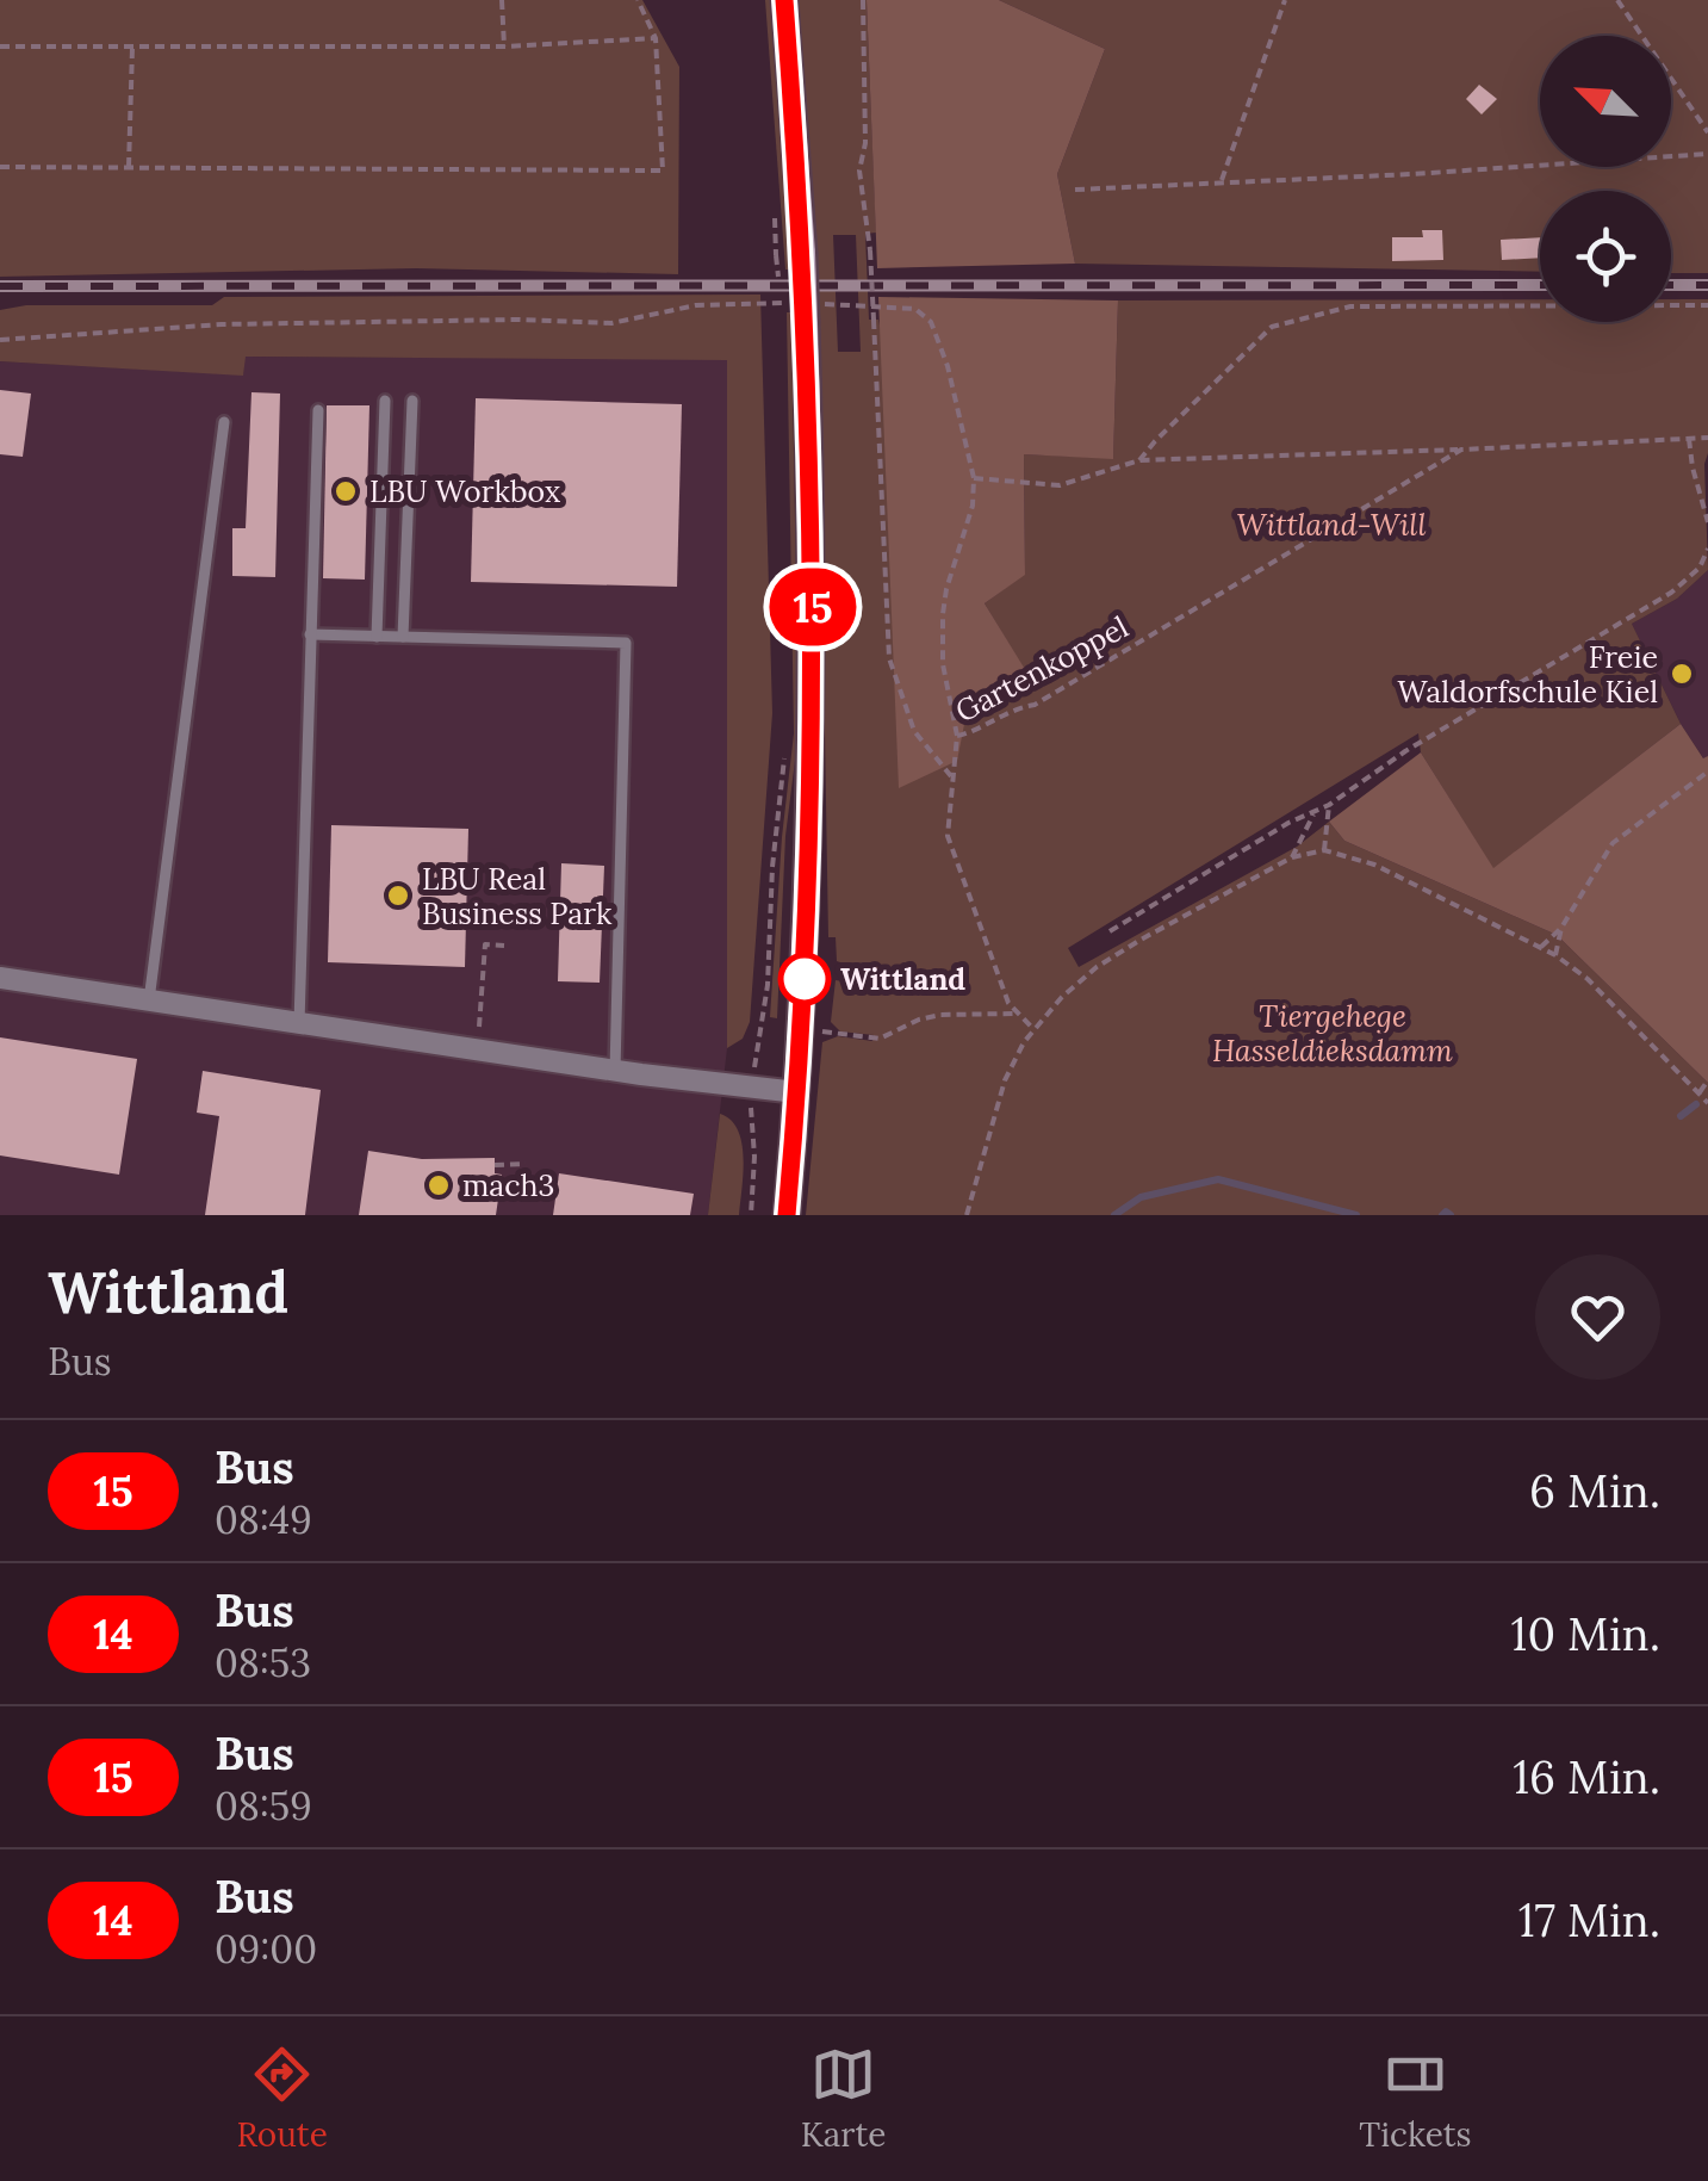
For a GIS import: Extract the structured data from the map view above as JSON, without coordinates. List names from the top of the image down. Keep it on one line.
{"streets":{"path":["Gartenkoppel"]},"parks":["Wittland-Will","Tiergehege Hasseldieksdamm"],"places":["LBU Workbox","Freie Waldorfschule Kiel","LBU Real Business Park","Wittland","mach3"],"lines":["bus line 15"],"north":"top left","page":{"on_map":"15","heading":["Wittland","Bus"],"list":[{"mark":"15","name":"Bus","note":"08:49","value":"6 Min."},{"mark":"14","name":"Bus","note":"08:53","value":"10 Min."},{"mark":"15","name":"Bus","note":"08:59","value":"16 Min."},{"mark":"14","name":"Bus","note":"09:00","value":"17 Min."}],"tabs":["Route","Karte","Tickets"]}}
